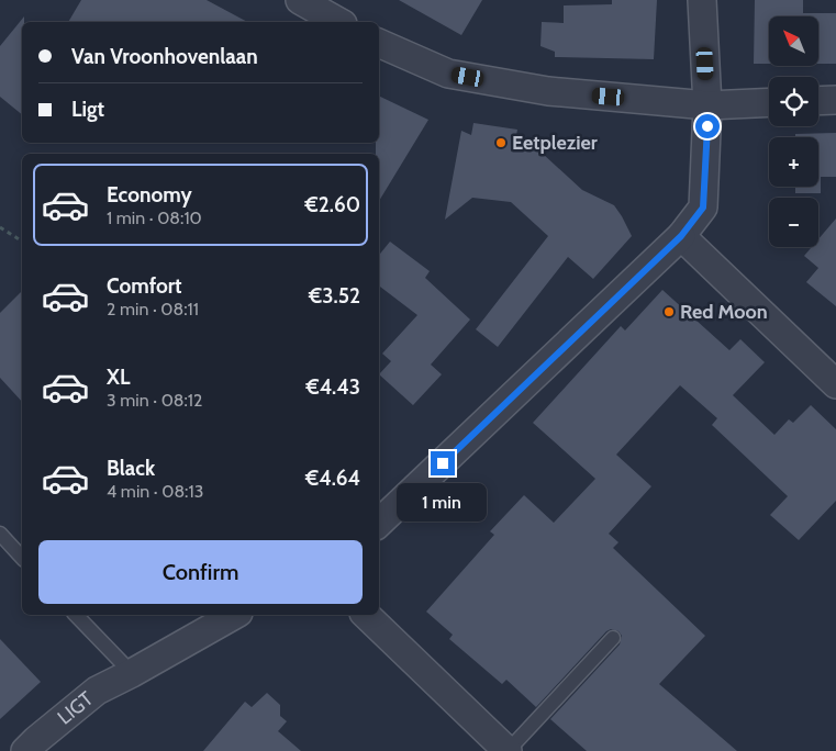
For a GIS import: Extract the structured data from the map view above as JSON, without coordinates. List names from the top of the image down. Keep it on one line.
{"streets":{"street":["LIGT"]},"places":["Eetplezier","Red Moon"],"north":"top left","page":{"map_buttons":["+","−"],"banner":["Van Vroonhovenlaan","Ligt"],"list":[{"name":"Economy","note":"1 min · 08:10","value":"€2.60"},{"name":"Comfort","note":"2 min · 08:11","value":"€3.52"},{"name":"XL","note":"3 min · 08:12","value":"€4.43"},{"name":"Black","note":"4 min · 08:13","value":"€4.64"}],"bubble":"1 min","buttons":"Confirm"}}
